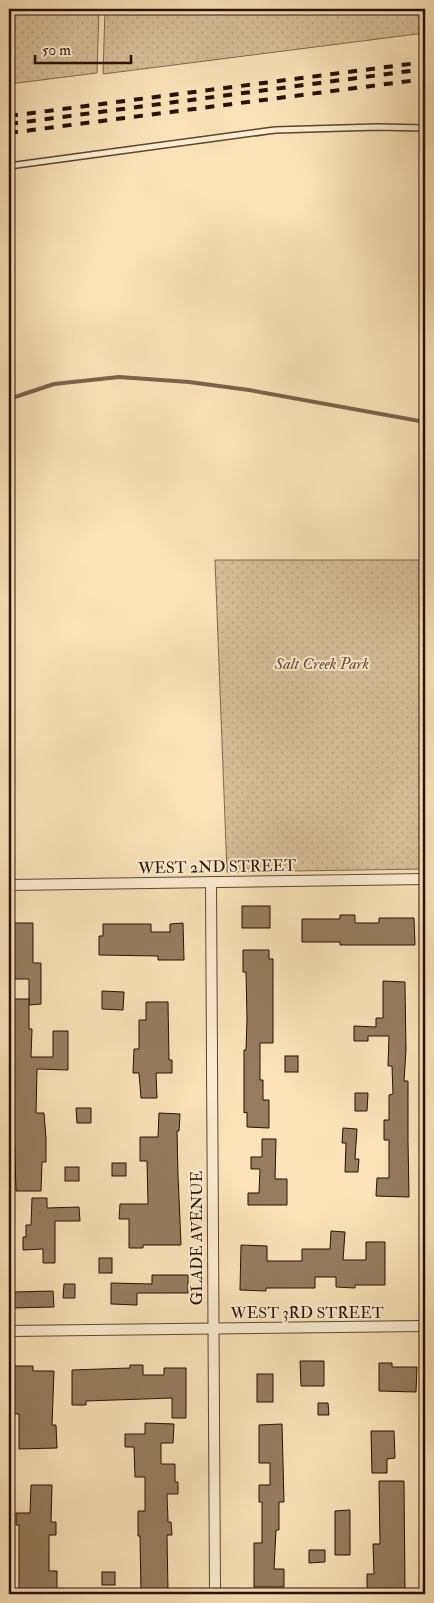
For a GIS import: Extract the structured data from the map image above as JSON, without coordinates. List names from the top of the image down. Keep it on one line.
{"streets":{"street":["WEST 2ND STREET","GLADE AVENUE","WEST 3RD STREET"]},"crossings":[["WEST 2ND STREET","GLADE AVENUE"],["GLADE AVENUE","WEST 3RD STREET"]],"parks":["Salt Creek Park"],"scale_bar":"50 m"}
